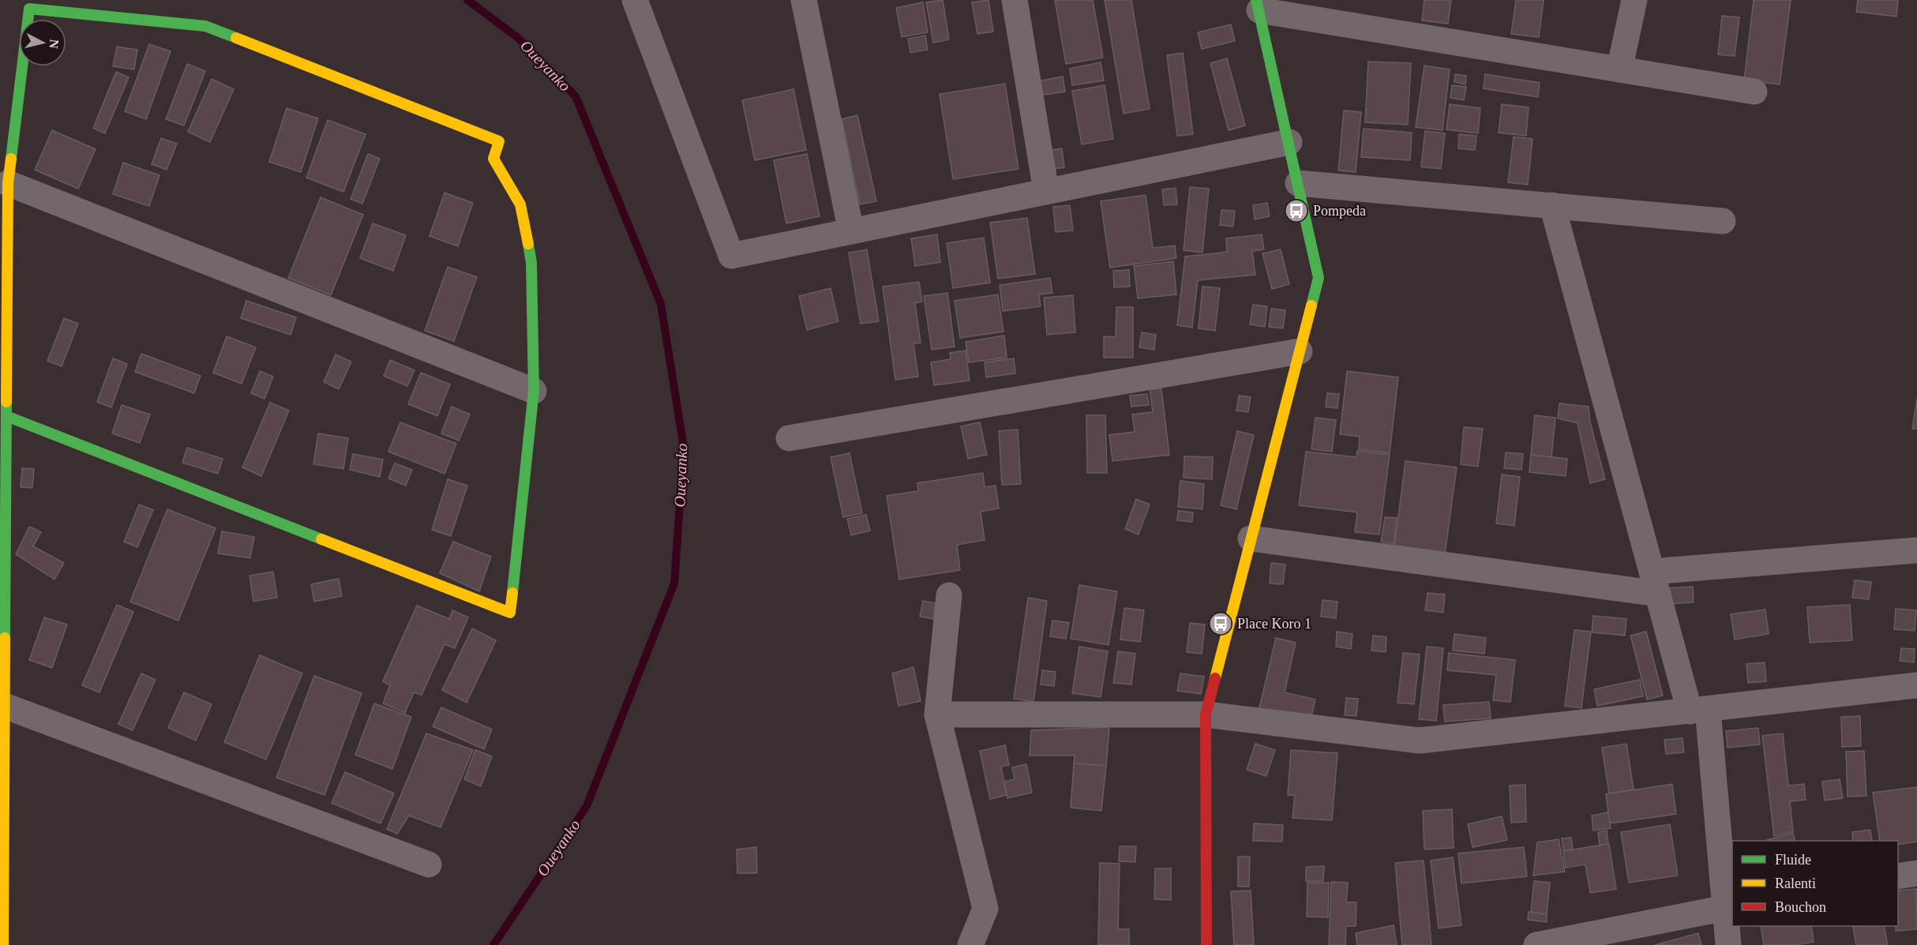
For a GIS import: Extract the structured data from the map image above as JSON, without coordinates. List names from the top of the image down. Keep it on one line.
{"water":["Oueyanko"],"places":{"bus stop":["Pompeda","Place Koro 1"]},"legend":["Fluide","Ralenti","Bouchon"],"north":"right"}
